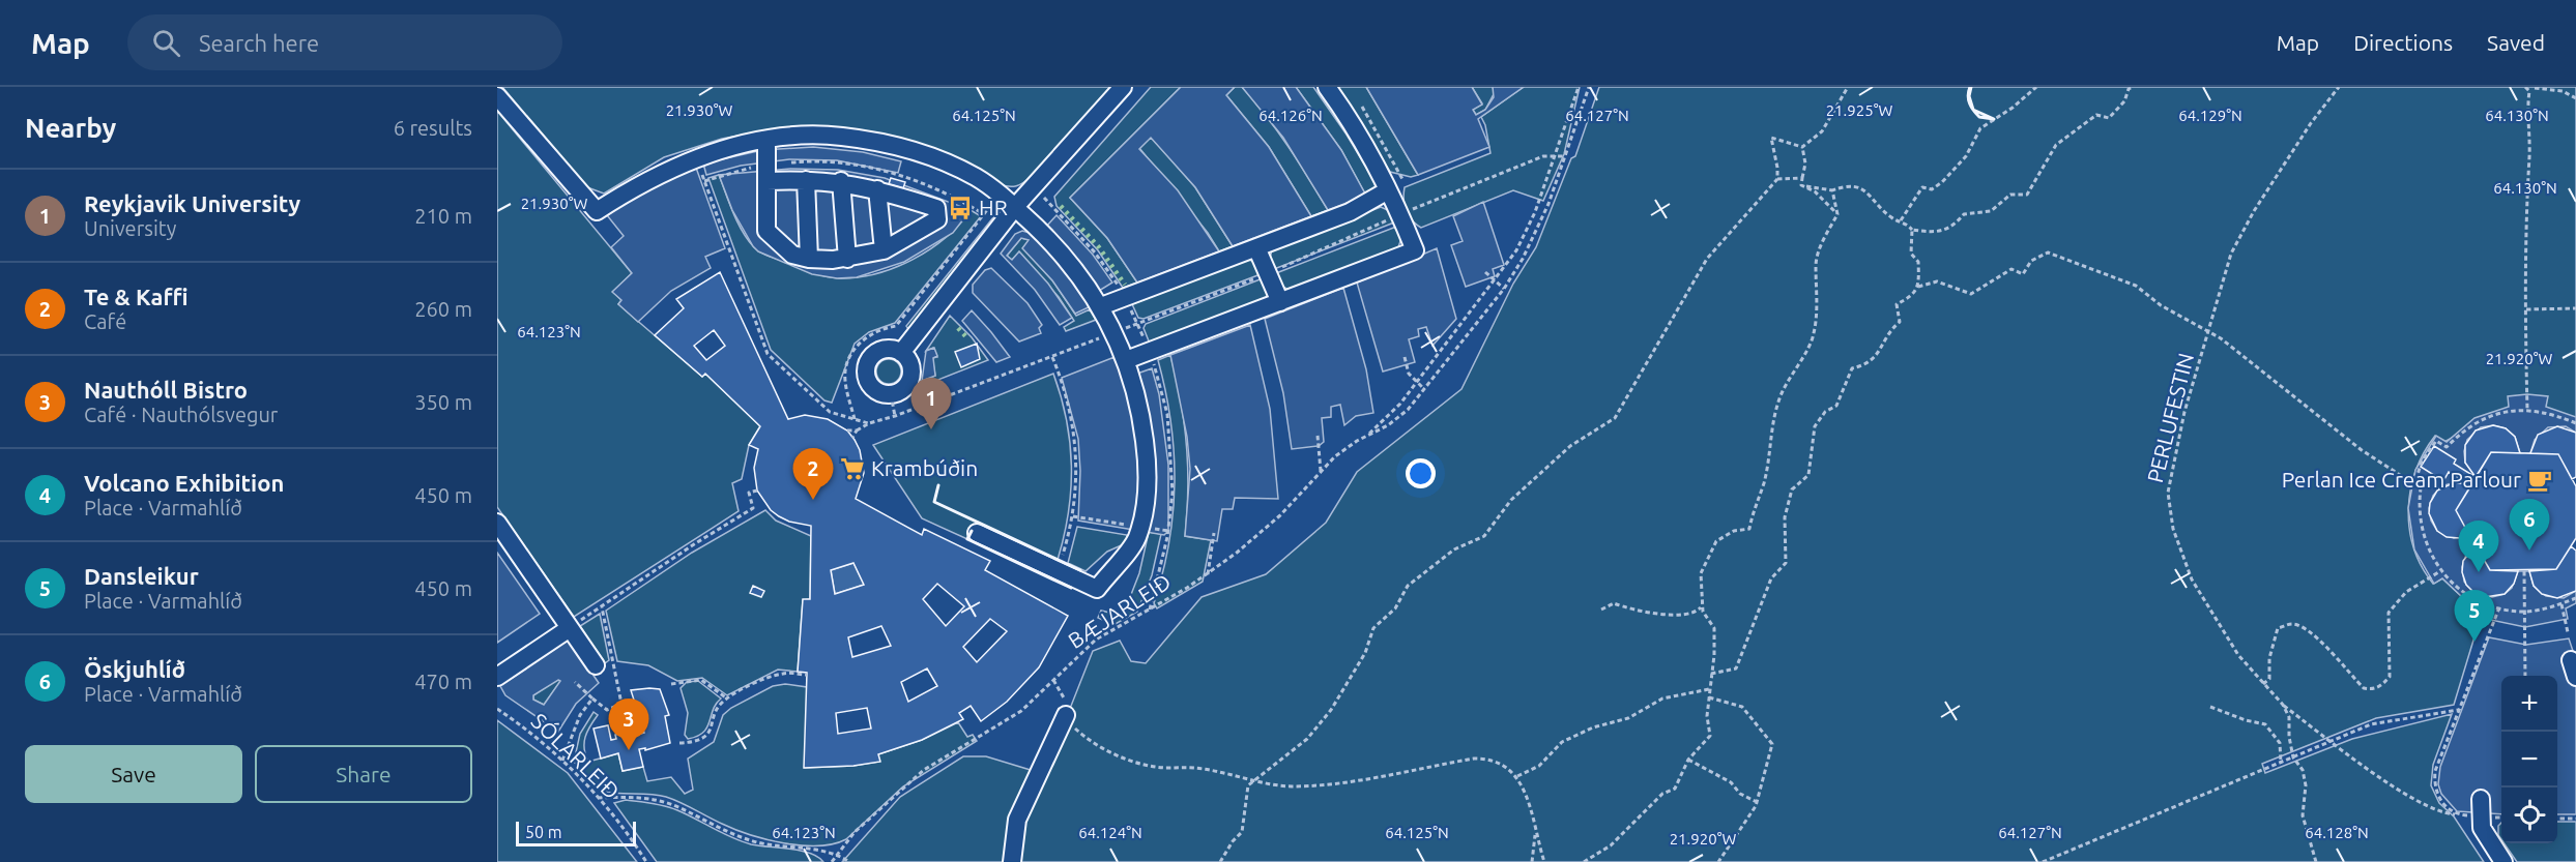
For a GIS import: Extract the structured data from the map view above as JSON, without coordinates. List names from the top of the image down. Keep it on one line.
{"streets":{"path":["PERLUFESTIN","BÆJARLEIÐ","SÓLARLEIÐ"]},"places":{"bus stop":["HR"],"supermarket":["Krambúðin"],"cafe":["Perlan Ice Cream Parlour"]},"scale_bar":"50 m","page":{"header":"Map","search":"Search here","nav":["Map","Directions","Saved"],"heading":["Nearby","6 results"],"list":[{"mark":"1","name":"Reykjavik University","note":"University","value":"210 m"},{"mark":"2","name":"Te & Kaffi","note":"Café","value":"260 m"},{"mark":"3","name":"Nauthóll Bistro","note":"Café · Nauthólsvegur","value":"350 m"},{"mark":"4","name":"Volcano Exhibition","note":"Place · Varmahlíð","value":"450 m"},{"mark":"5","name":"Dansleikur","note":"Place · Varmahlíð","value":"450 m"},{"mark":"6","name":"Öskjuhlíð","note":"Place · Varmahlíð","value":"470 m"}],"pins":["1","2","6","4","5","3"],"map_buttons":["+","−"],"buttons":["Save","Share"],"scale":"50 m"},"coordinates":["21.925°W","21.930°W","64.125°N","64.126°N","64.127°N","64.129°N","64.130°N","64.123°N","21.920°W","64.124°N","64.128°N"]}
